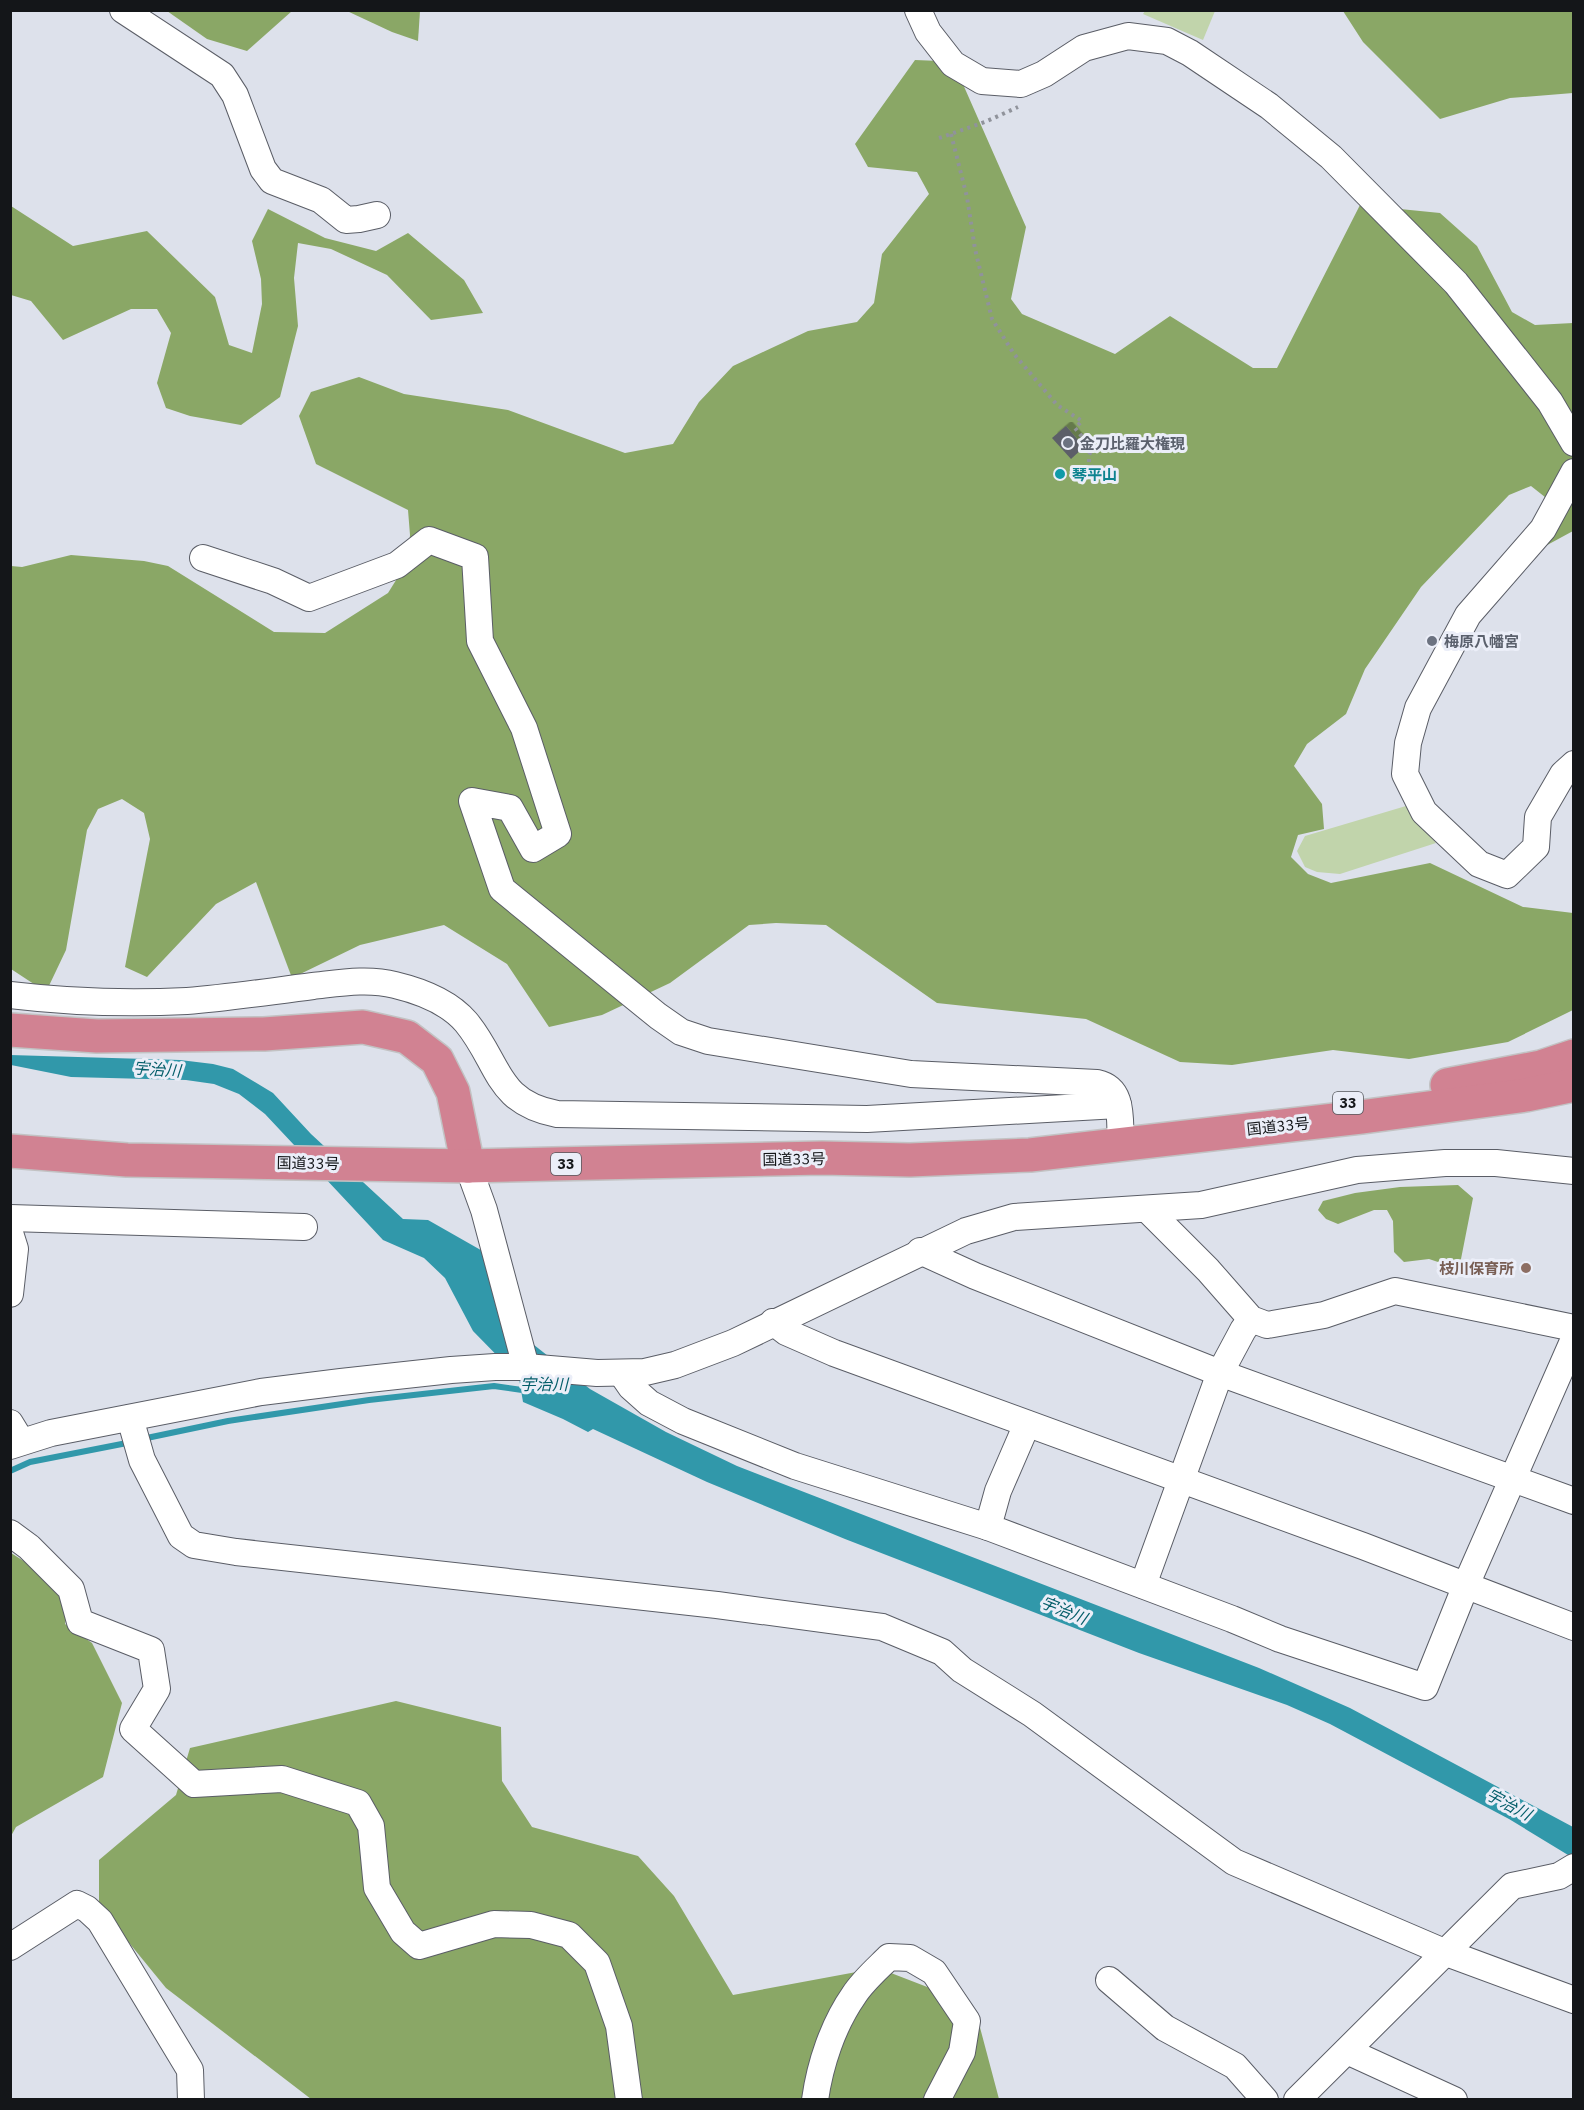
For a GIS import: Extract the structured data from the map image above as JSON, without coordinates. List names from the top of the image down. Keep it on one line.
{"streets":{"highway":["33","国道33号"]},"crossings":[["33","国道33号"]],"water":["宇治川"],"places":["金刀比羅大権現","琴平山","梅原八幡宮","枝川保育所"]}
